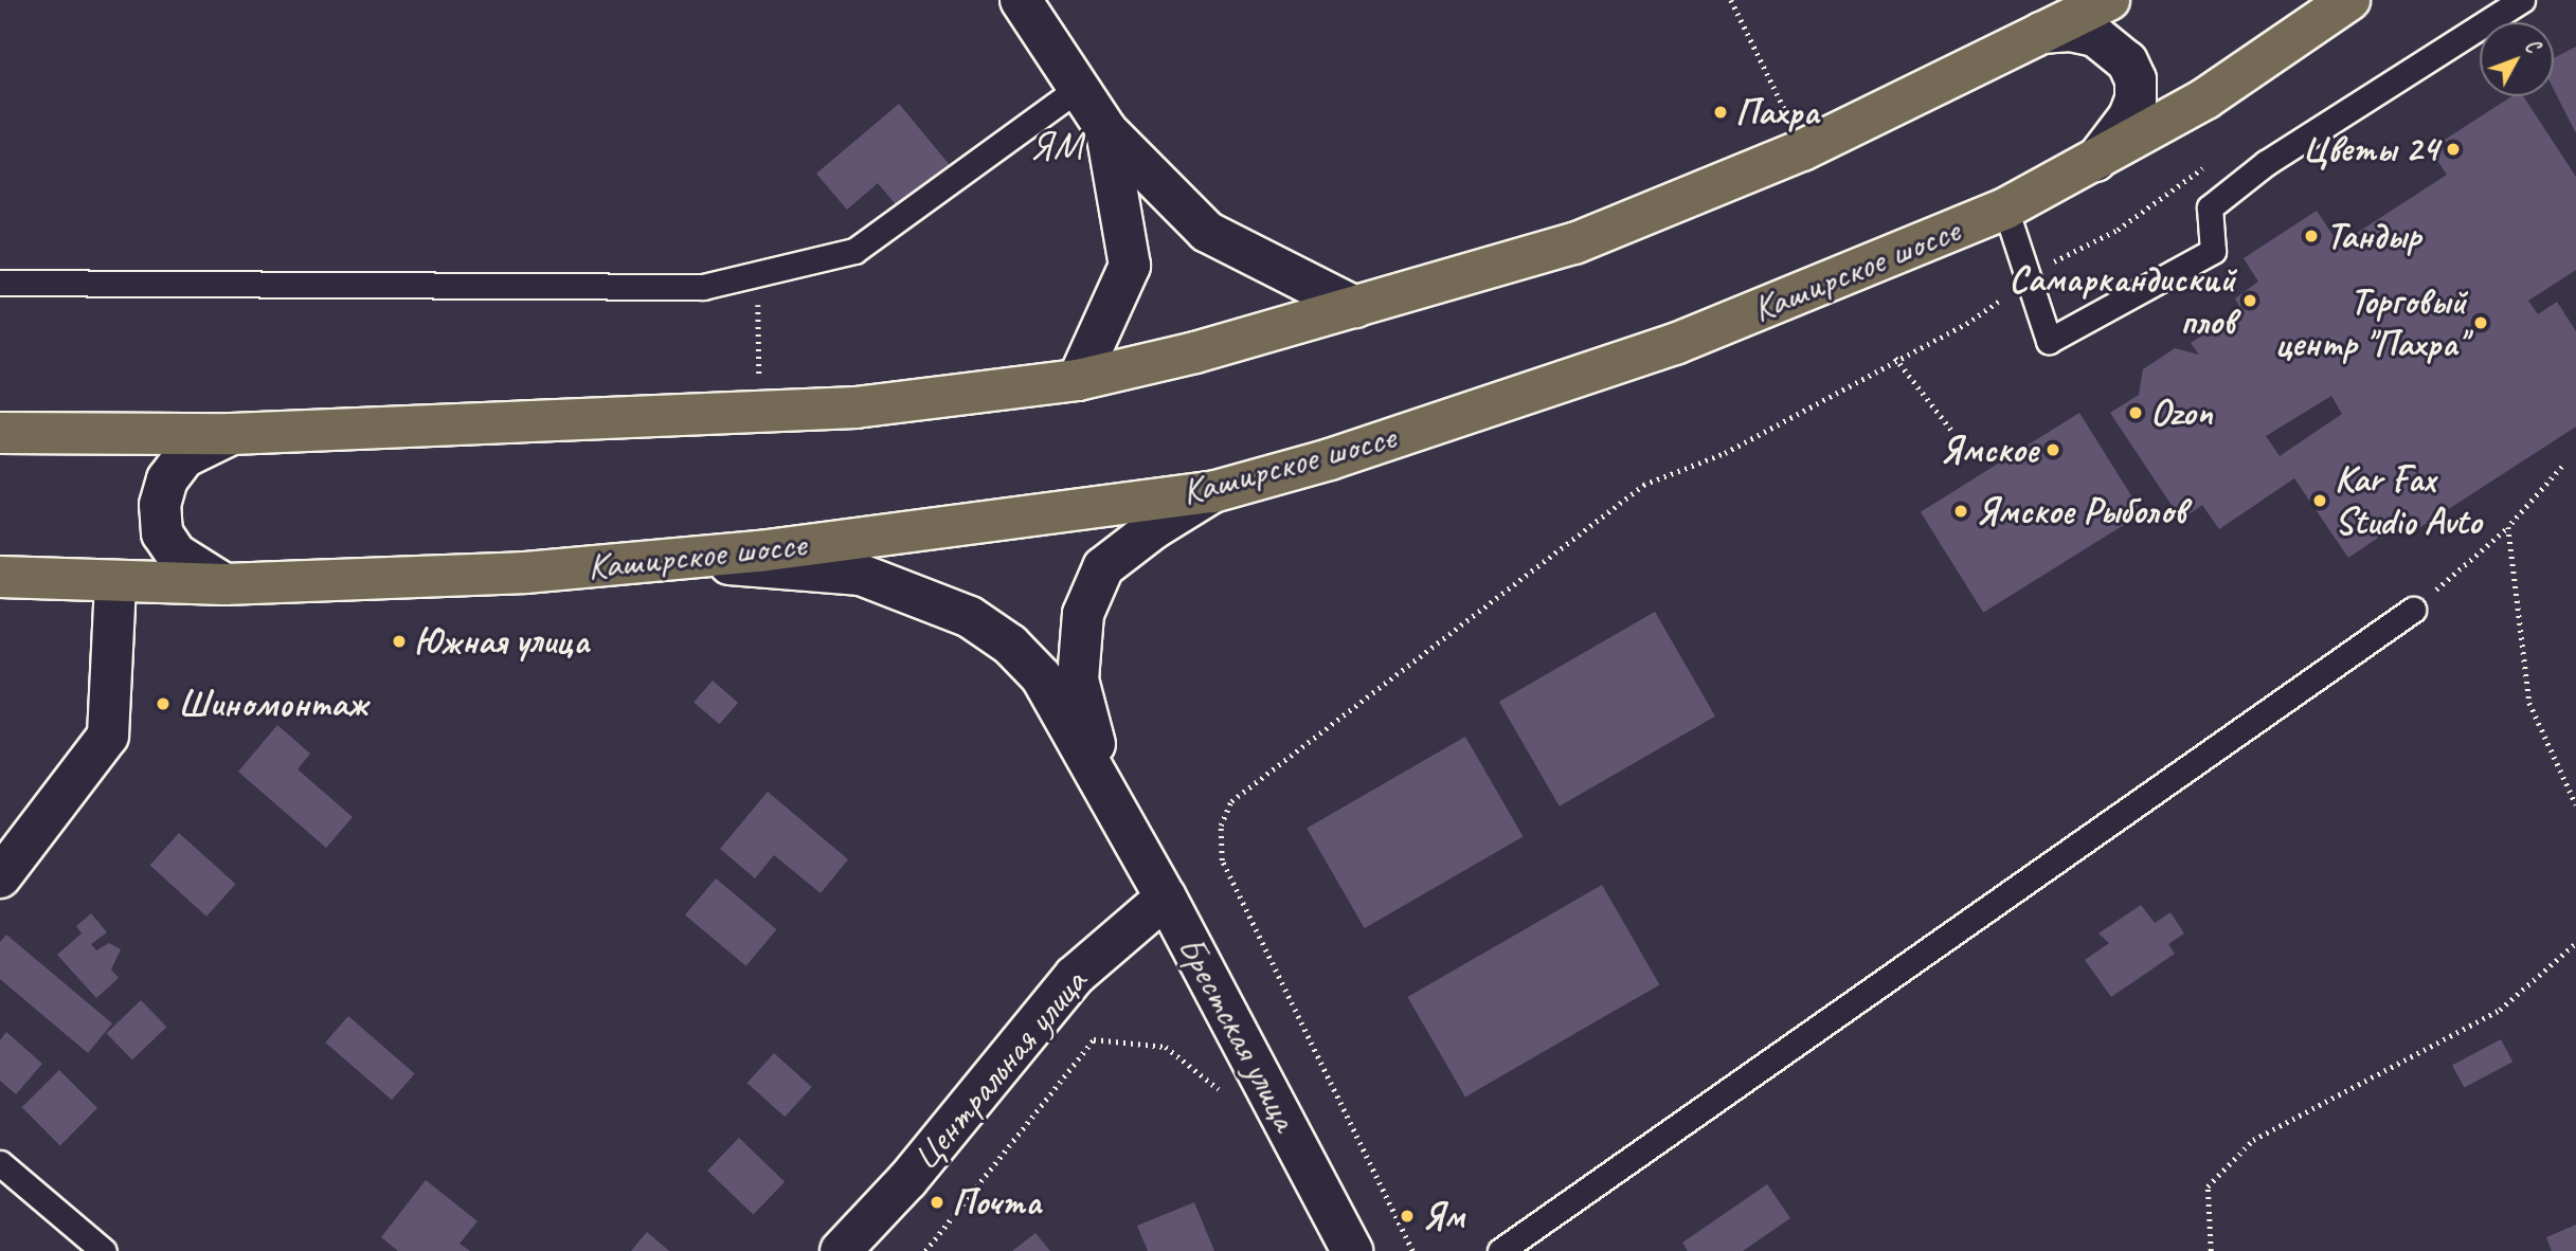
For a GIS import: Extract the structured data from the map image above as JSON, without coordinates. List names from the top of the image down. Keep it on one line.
{"streets":{"main road":["Каширское шоссе","Брестская улица","Центральная улица"]},"crossings":[["Каширское шоссе","Брестская улица"],["Брестская улица","Центральная улица"]],"districts":["ЯМ"],"places":["Пахра","Цветы 24","Тандыр","Самаркандиский плов","Торговый центр \"Пахра\"","Ozon","Ямское","Kar Fax Studio Avto","Ямское Рыболов","Южная улица","Шиномонтаж","Почта","Ям"],"north":"top right"}
